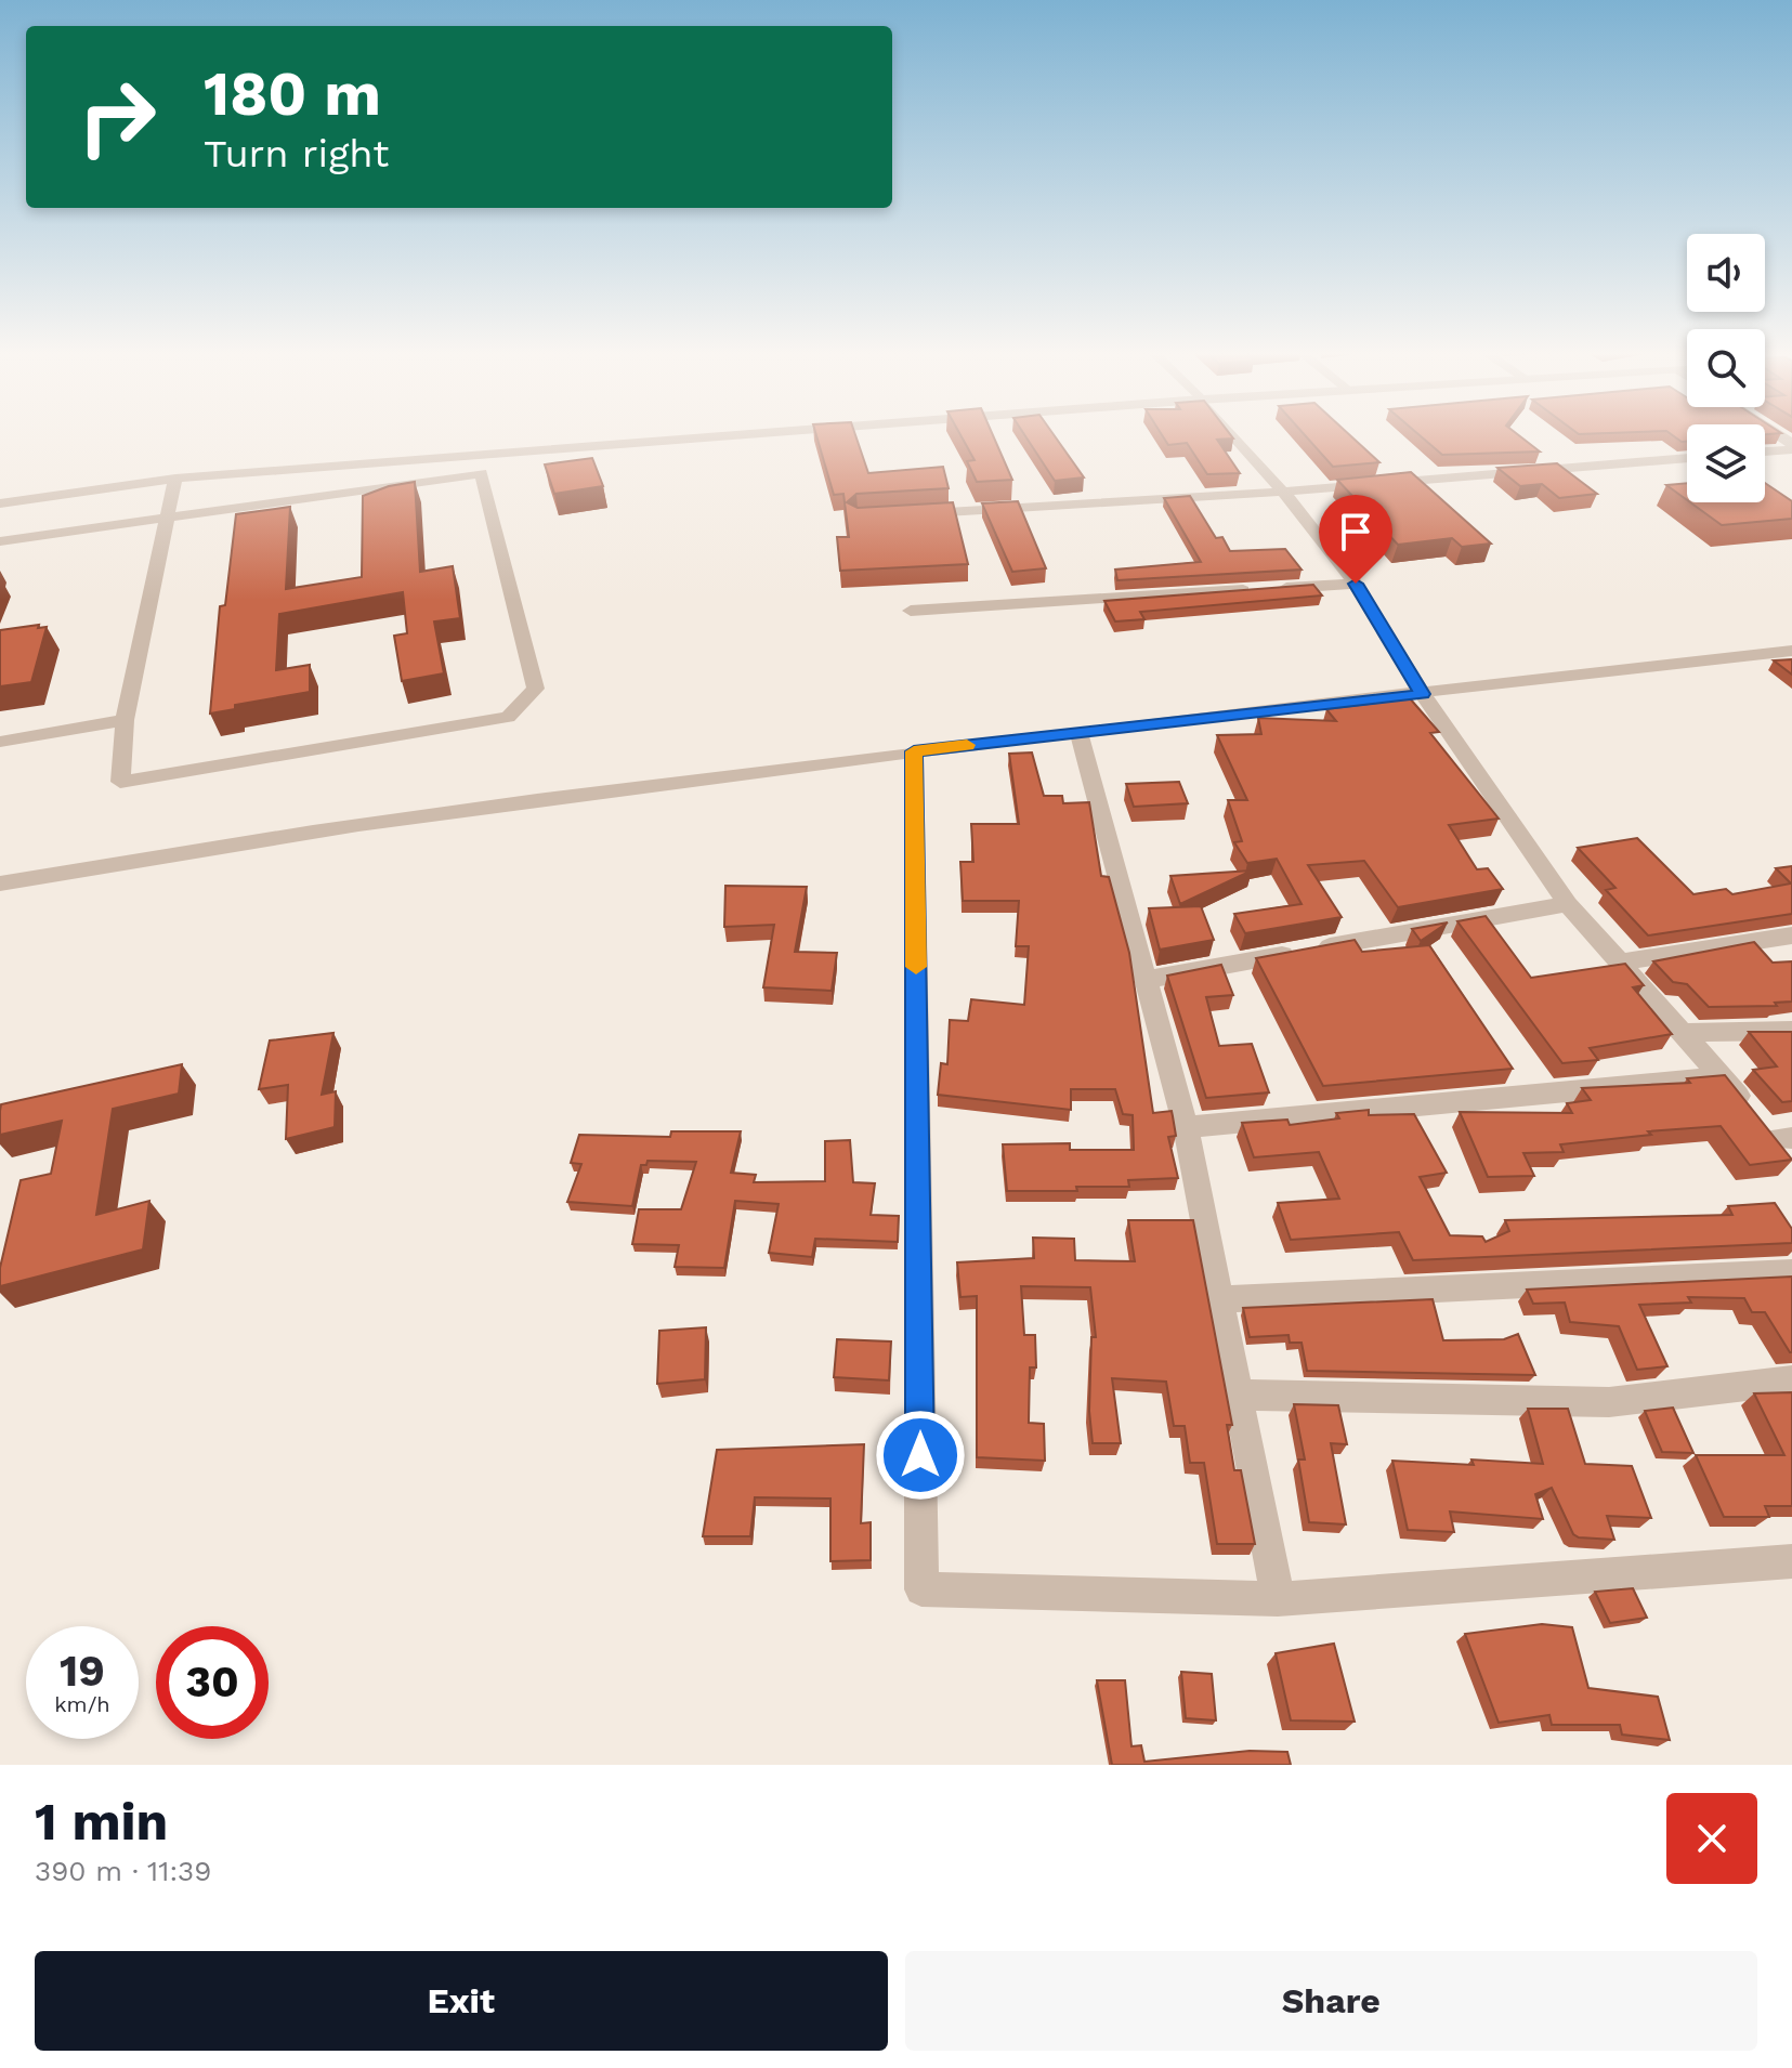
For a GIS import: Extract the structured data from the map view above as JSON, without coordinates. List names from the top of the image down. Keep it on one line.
{"page":{"turn":["180 m","Turn right"],"speed":"19 km/h","limit":"30","heading":["1 min","390 m · 11:39"],"buttons":["Exit","Share"]}}
